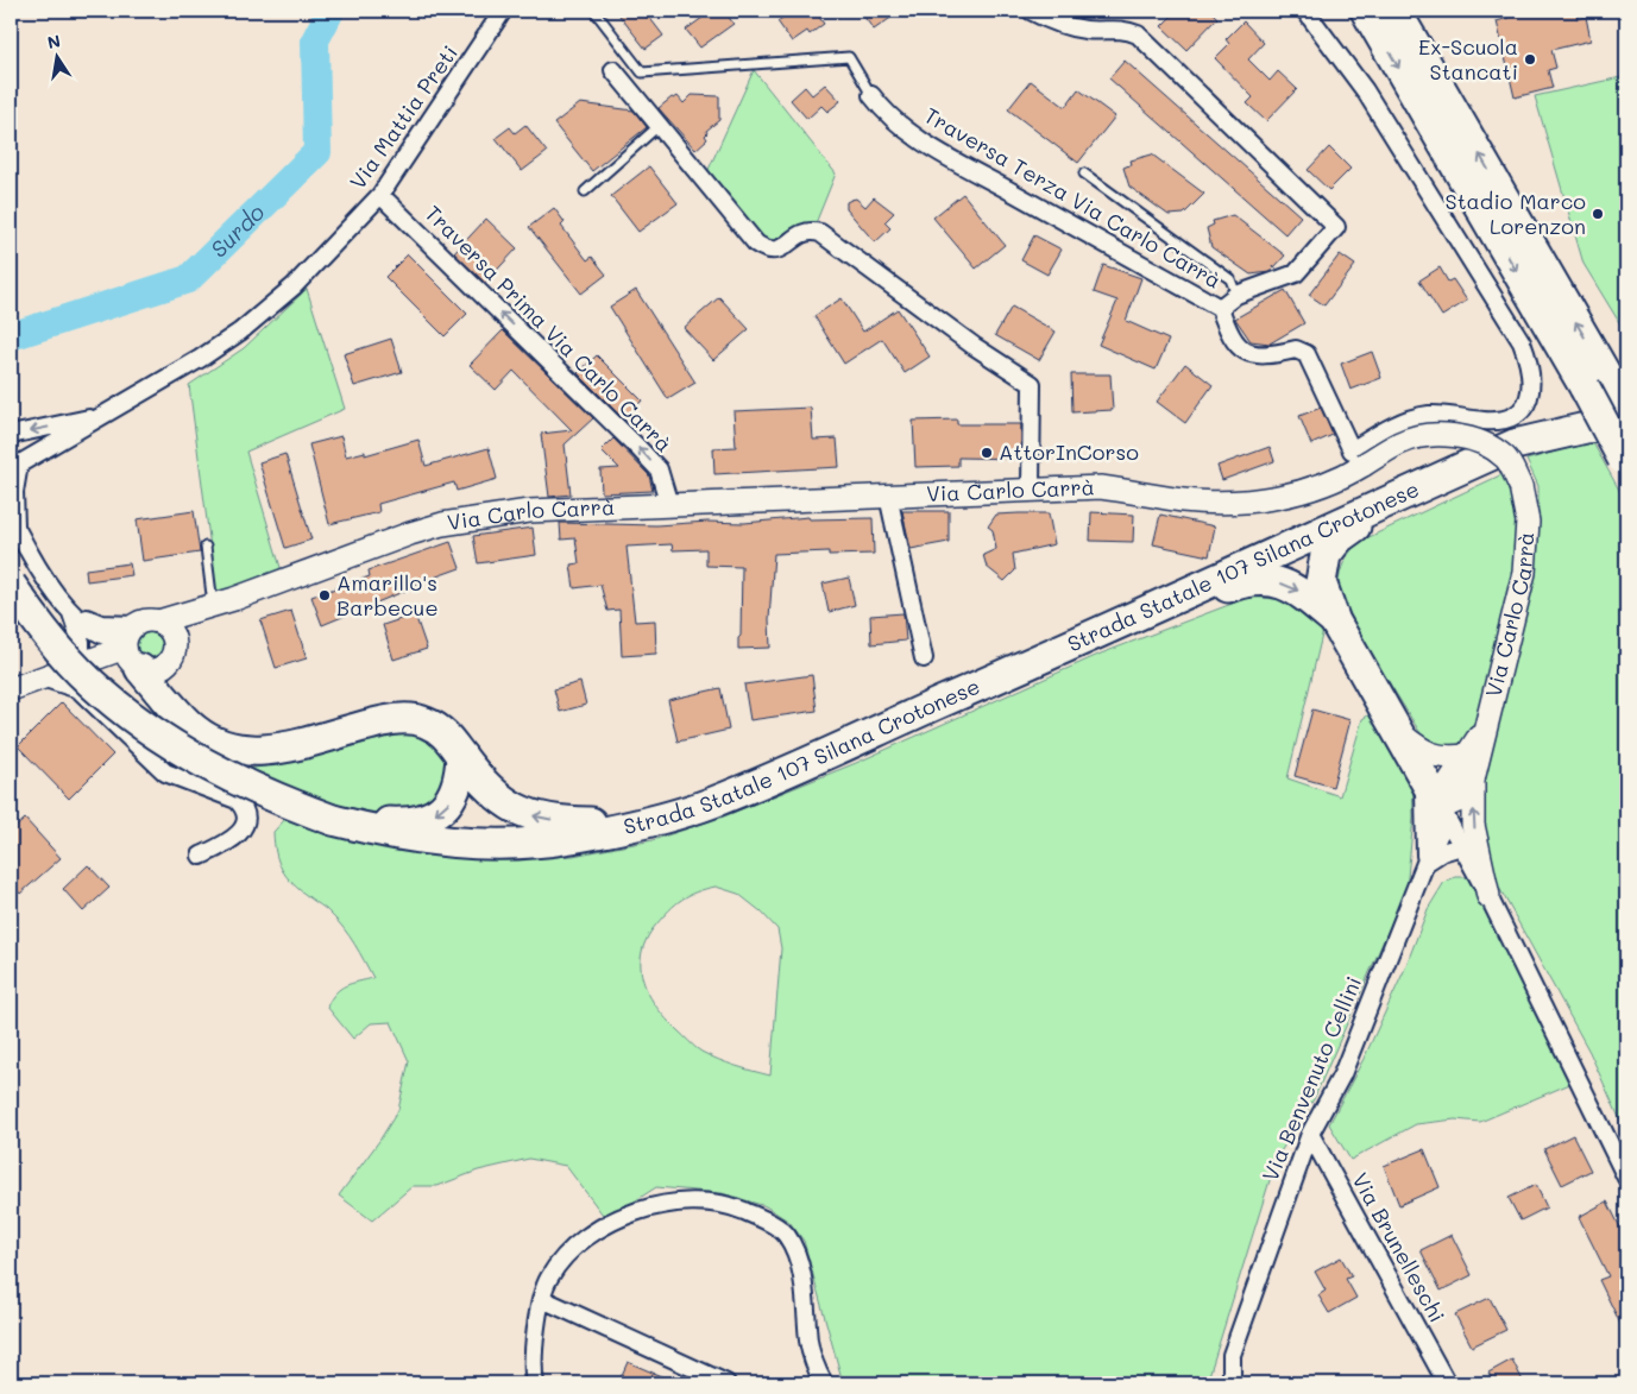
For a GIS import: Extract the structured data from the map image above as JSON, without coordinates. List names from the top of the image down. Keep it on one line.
{"streets":{"highway":["Strada Statale 107 Silana Crotonese"],"main road":["Via Carlo Carrà"],"street":["Via Mattia Preti","Traversa Terza Via Carlo Carrà","Traversa Prima Via Carlo Carrà","Via Benvenuto Cellini","Via Brunelleschi"]},"crossings":[["Via Mattia Preti","Traversa Prima Via Carlo Carrà"],["Traversa Terza Via Carlo Carrà","Via Carlo Carrà"],["Traversa Prima Via Carlo Carrà","Via Carlo Carrà"],["Via Carlo Carrà","Via Benvenuto Cellini"],["Via Benvenuto Cellini","Via Brunelleschi"]],"one_way":["Traversa Prima Via Carlo Carrà"],"water":["Surdo"],"places":["Ex-Scuola Stancati","Stadio Marco Lorenzon","AttorInCorso","Amarillo's Barbecue"],"north":"top"}
